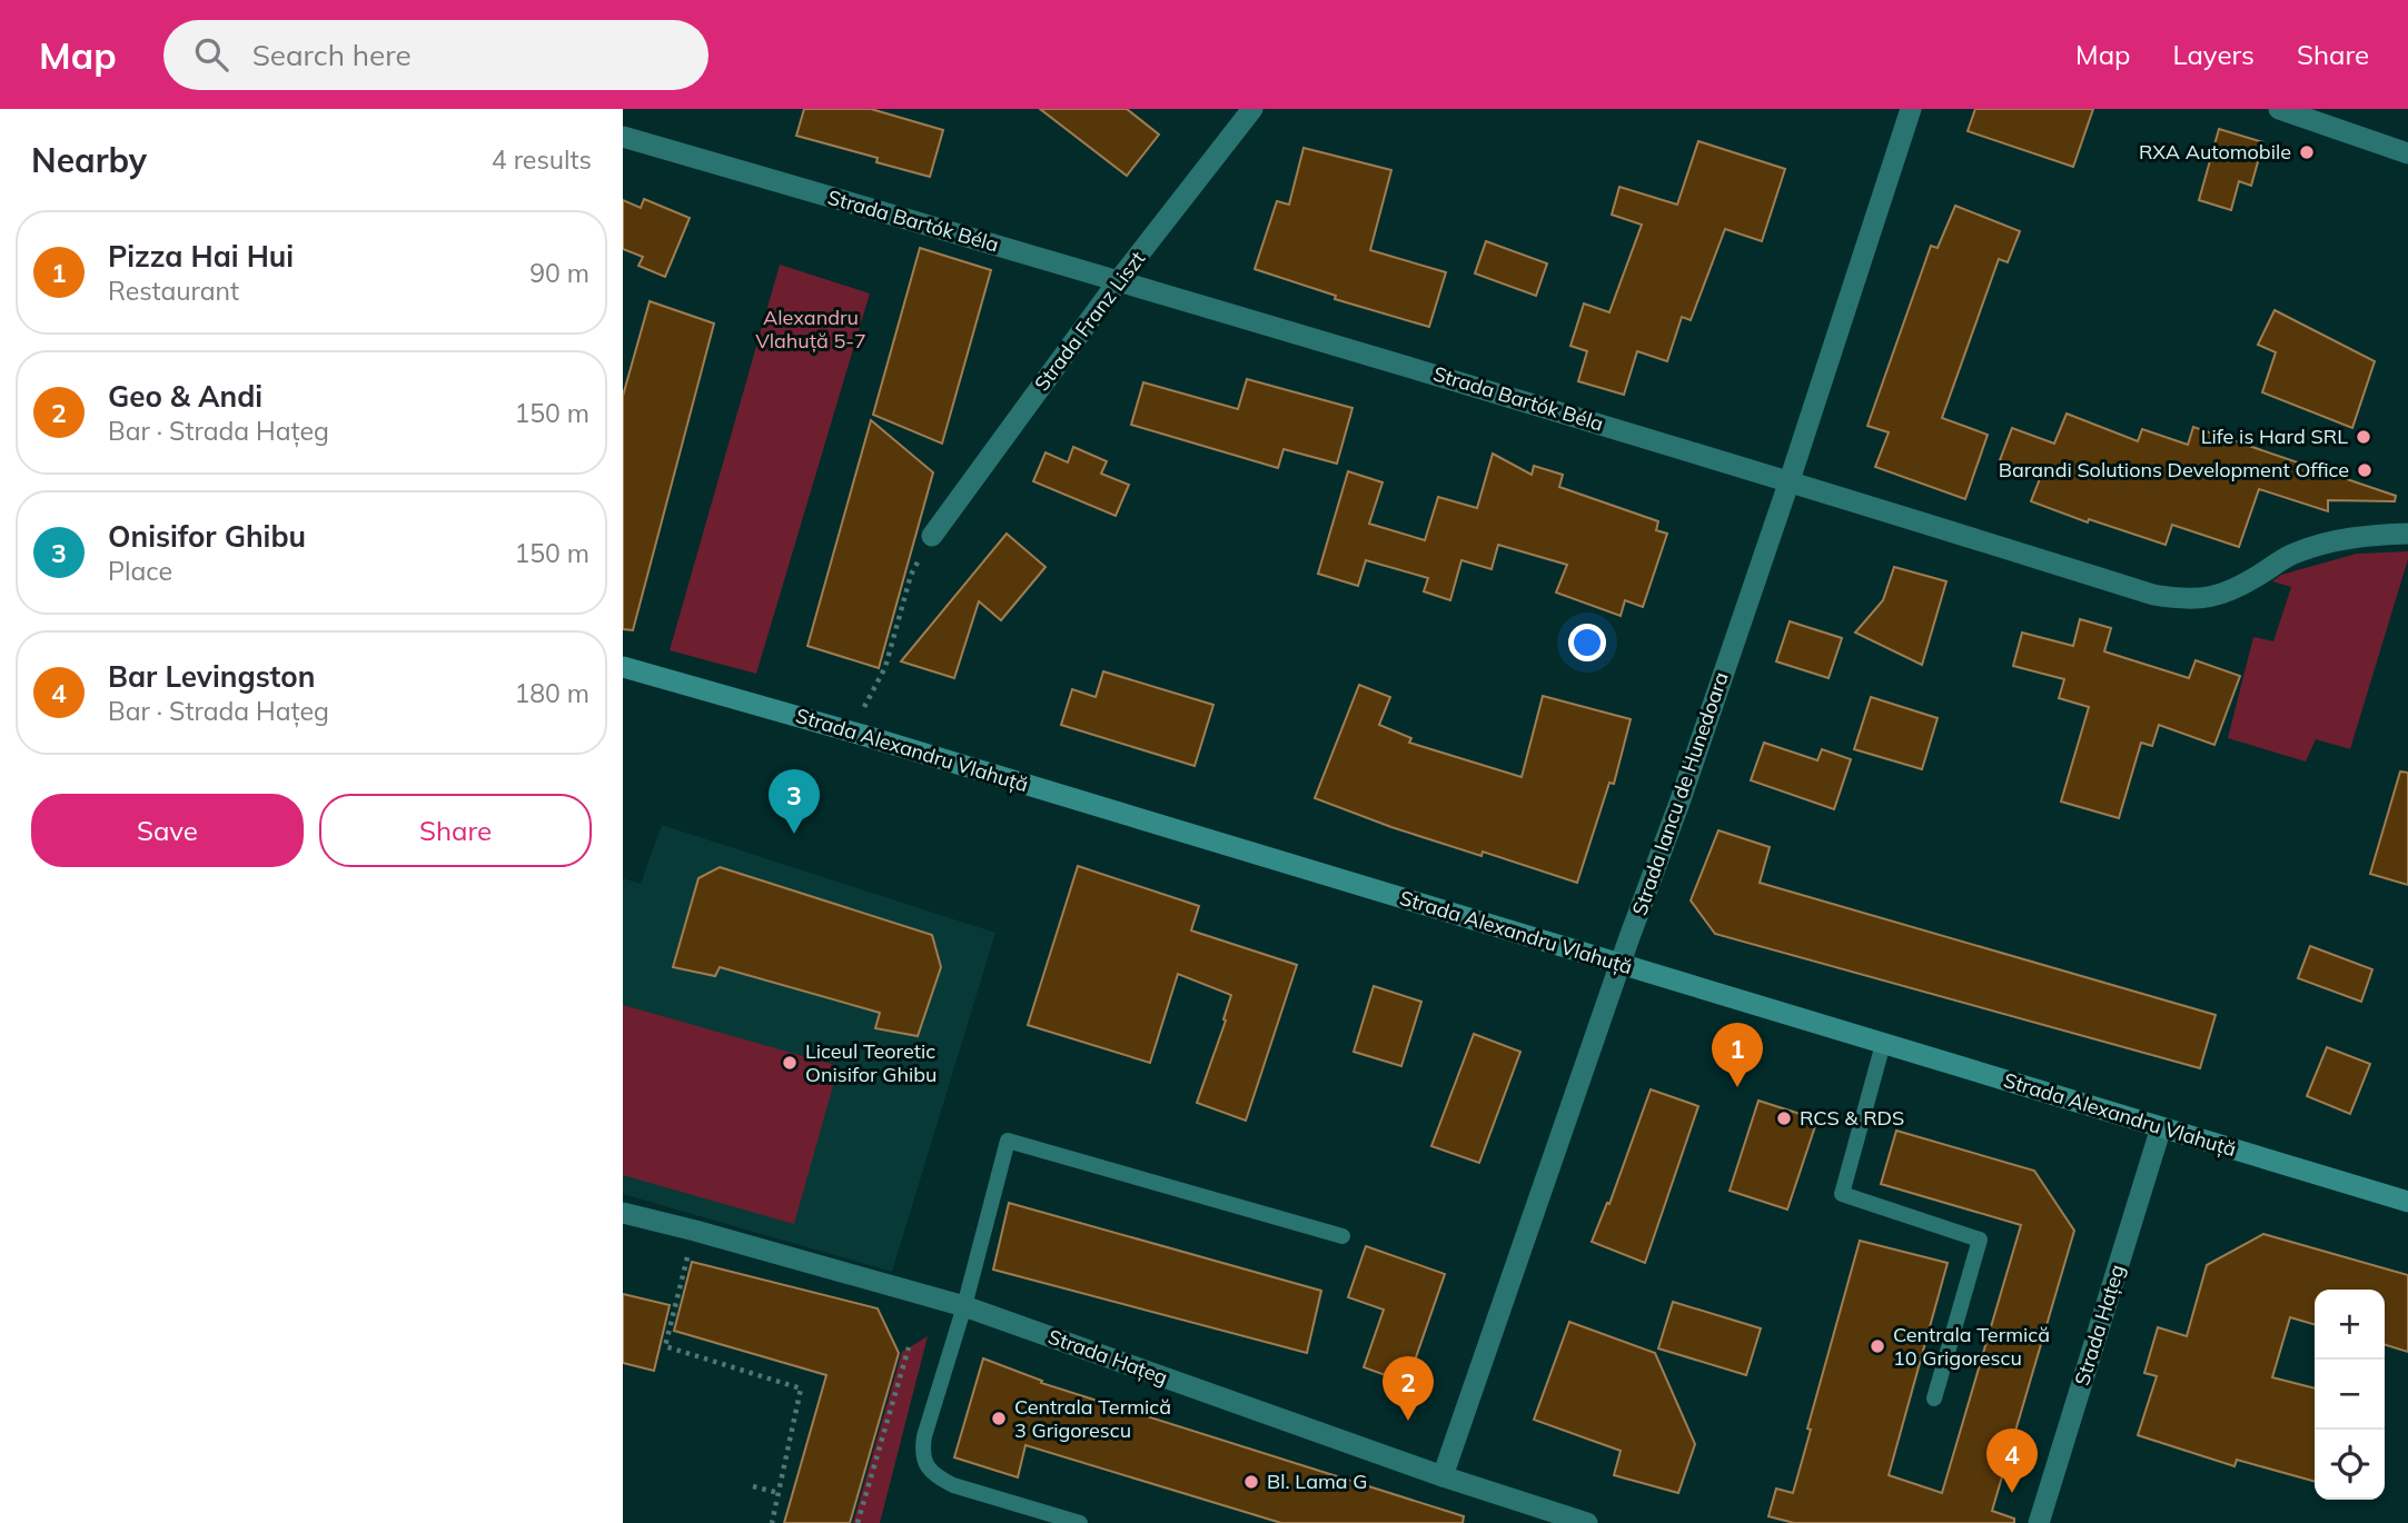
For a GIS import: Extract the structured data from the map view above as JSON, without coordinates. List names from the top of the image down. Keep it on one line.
{"streets":{"main road":["Strada Alexandru Vlahuță"],"street":["Strada Bartók Béla","Strada Franz Liszt","Strada Iancu de Hunedoara","Strada Hațeg"]},"crossings":[["Strada Bartók Béla","Strada Franz Liszt"],["Strada Bartók Béla","Strada Iancu de Hunedoara"],["Strada Alexandru Vlahuță","Strada Iancu de Hunedoara"],["Strada Alexandru Vlahuță","Strada Hațeg"],["Strada Iancu de Hunedoara","Strada Hațeg"]],"parks":["Alexandru Vlahuță 5-7"],"places":["RXA Automobile","Life is Hard SRL","Barandi Solutions Development Office","Liceul Teoretic Onisifor Ghibu","RCS & RDS","Centrala Termică 10 Grigorescu","Centrala Termică 3 Grigorescu","Bl. Lama G"],"page":{"header":"Map","search":"Search here","nav":["Map","Layers","Share"],"heading":["Nearby","4 results"],"list":[{"mark":"1","name":"Pizza Hai Hui","note":"Restaurant","value":"90 m"},{"mark":"2","name":"Geo & Andi","note":"Bar · Strada Hațeg","value":"150 m"},{"mark":"3","name":"Onisifor Ghibu","note":"Place","value":"150 m"},{"mark":"4","name":"Bar Levingston","note":"Bar · Strada Hațeg","value":"180 m"}],"pins":["3","1","2","4"],"buttons":["Save","Share"],"map_buttons":["+","−"]}}
